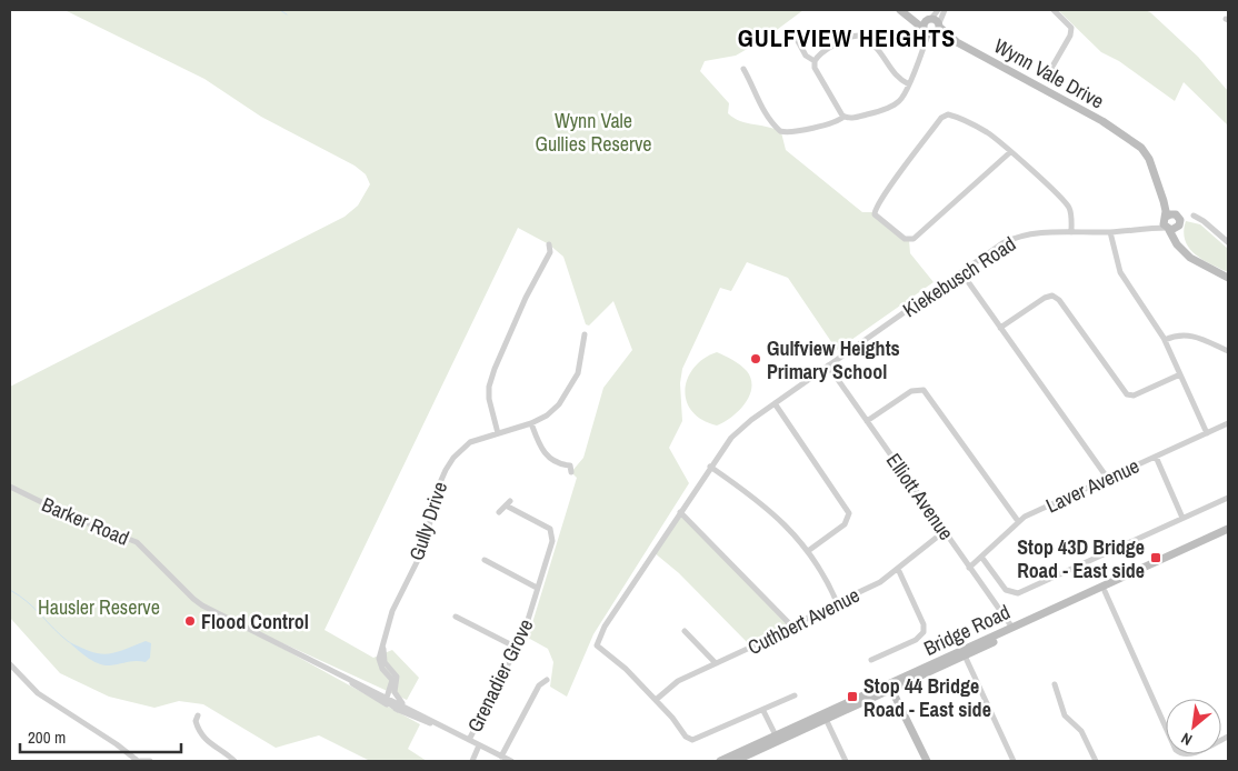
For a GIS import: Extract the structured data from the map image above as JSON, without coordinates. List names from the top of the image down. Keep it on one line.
{"streets":{"main road":["Wynn Vale Drive","Bridge Road"],"street":["Kiekebusch Road","Laver Avenue","Elliott Avenue","Barker Road","Gully Drive","Cuthbert Avenue","Grenadier Grove"]},"crossings":[["Wynn Vale Drive","Kiekebusch Road"],["Kiekebusch Road","Elliott Avenue"],["Kiekebusch Road","Cuthbert Avenue"],["Laver Avenue","Elliott Avenue"],["Elliott Avenue","Cuthbert Avenue"],["Elliott Avenue","Bridge Road"],["Barker Road","Gully Drive"],["Barker Road","Grenadier Grove"]],"districts":["GULFVIEW HEIGHTS"],"parks":["Wynn Vale Gullies Reserve","Hausler Reserve"],"places":{"other":["Gulfview Heights Primary School","Flood Control"],"transit":["Stop 43D Bridge Road - East side","Stop 44 Bridge Road - East side"]},"scale_bar":"200 m","north":"bottom left"}
